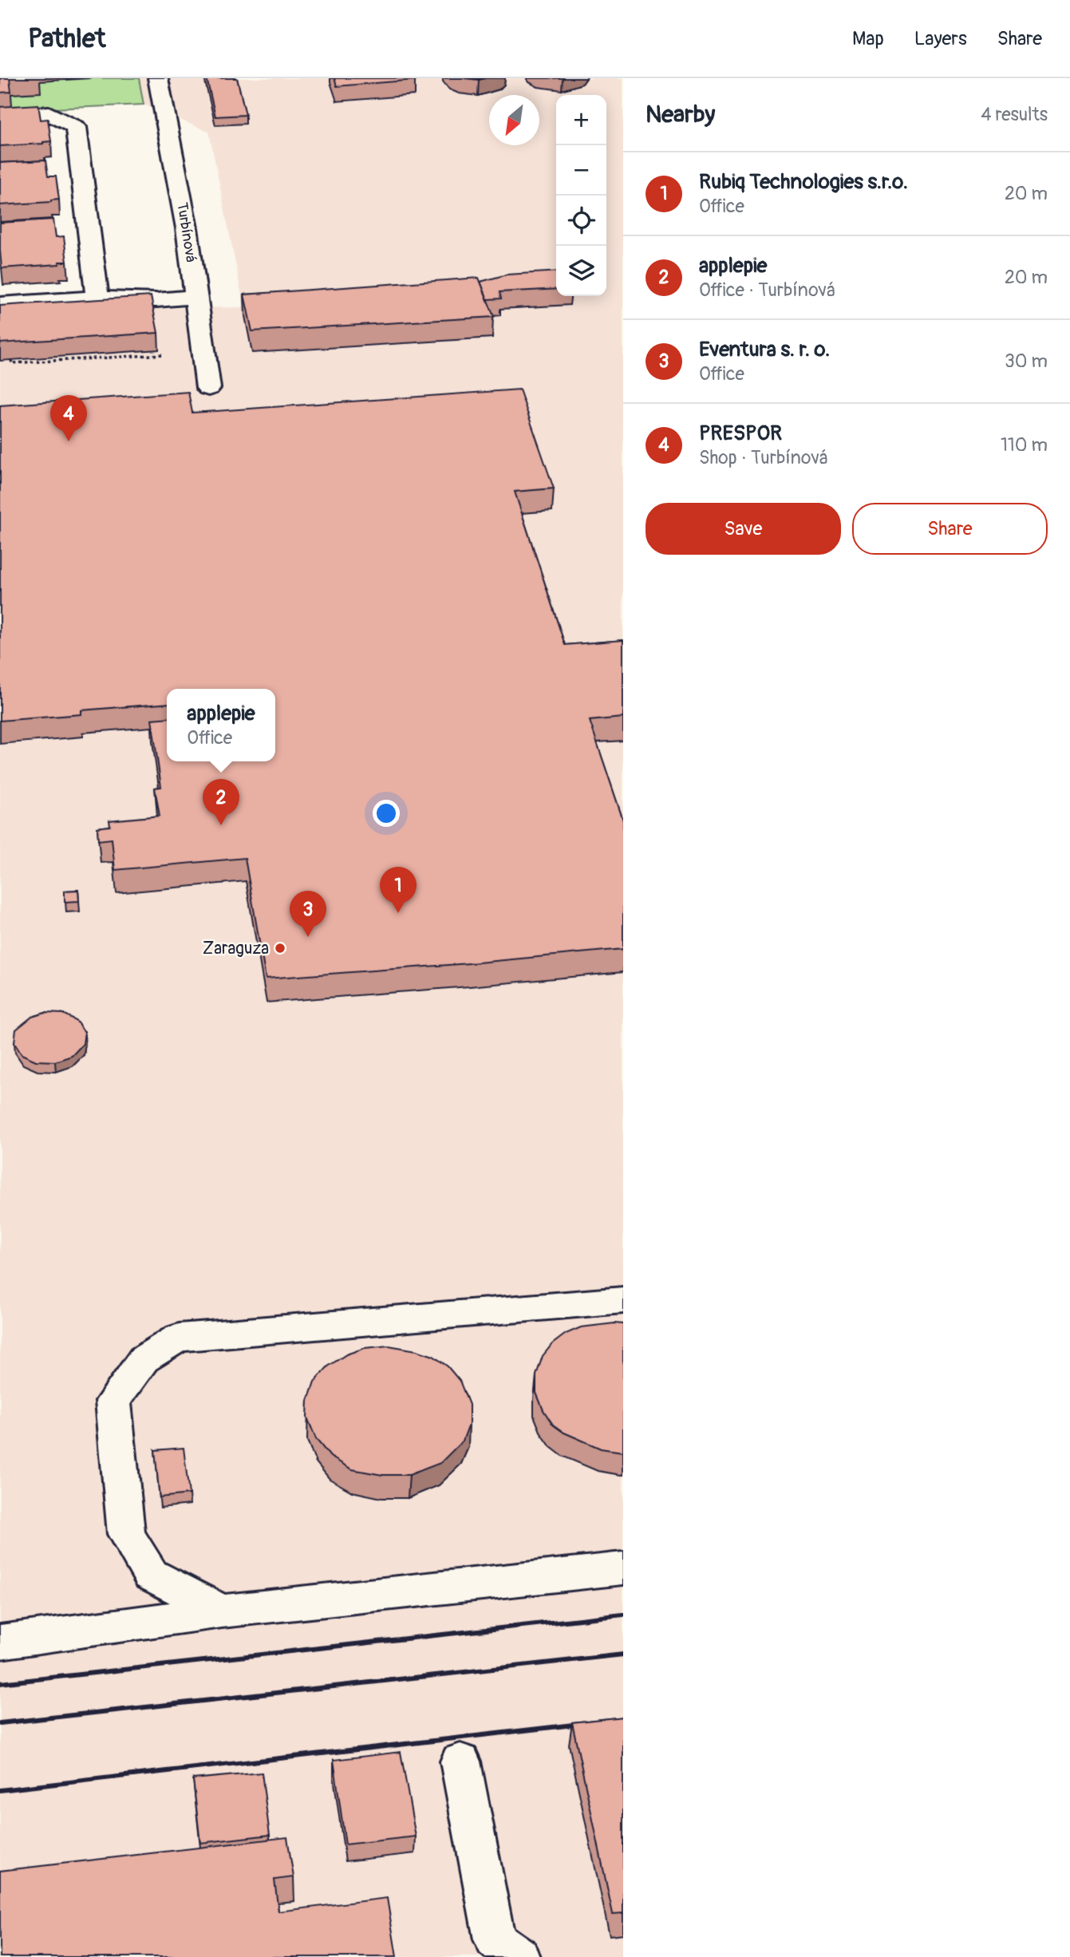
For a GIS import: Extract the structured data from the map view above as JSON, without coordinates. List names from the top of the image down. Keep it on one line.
{"streets":{"street":["Turbínová"]},"places":["Zaraguza"],"north":"bottom left","page":{"header":"Pathlet","nav":["Map","Layers","Share"],"heading":["Nearby","4 results"],"map_buttons":["+","−"],"list":[{"mark":"1","name":"Rubiq Technologies s.r.o.","note":"Office","value":"20 m"},{"mark":"2","name":"applepie","note":"Office · Turbínová","value":"20 m"},{"mark":"3","name":"Eventura s. r. o.","note":"Office","value":"30 m"},{"mark":"4","name":"PRESPOR","note":"Shop · Turbínová","value":"110 m"}],"pins":["4","2","1","3"],"buttons":["Save","Share"],"popup":["applepie","Office"]}}
